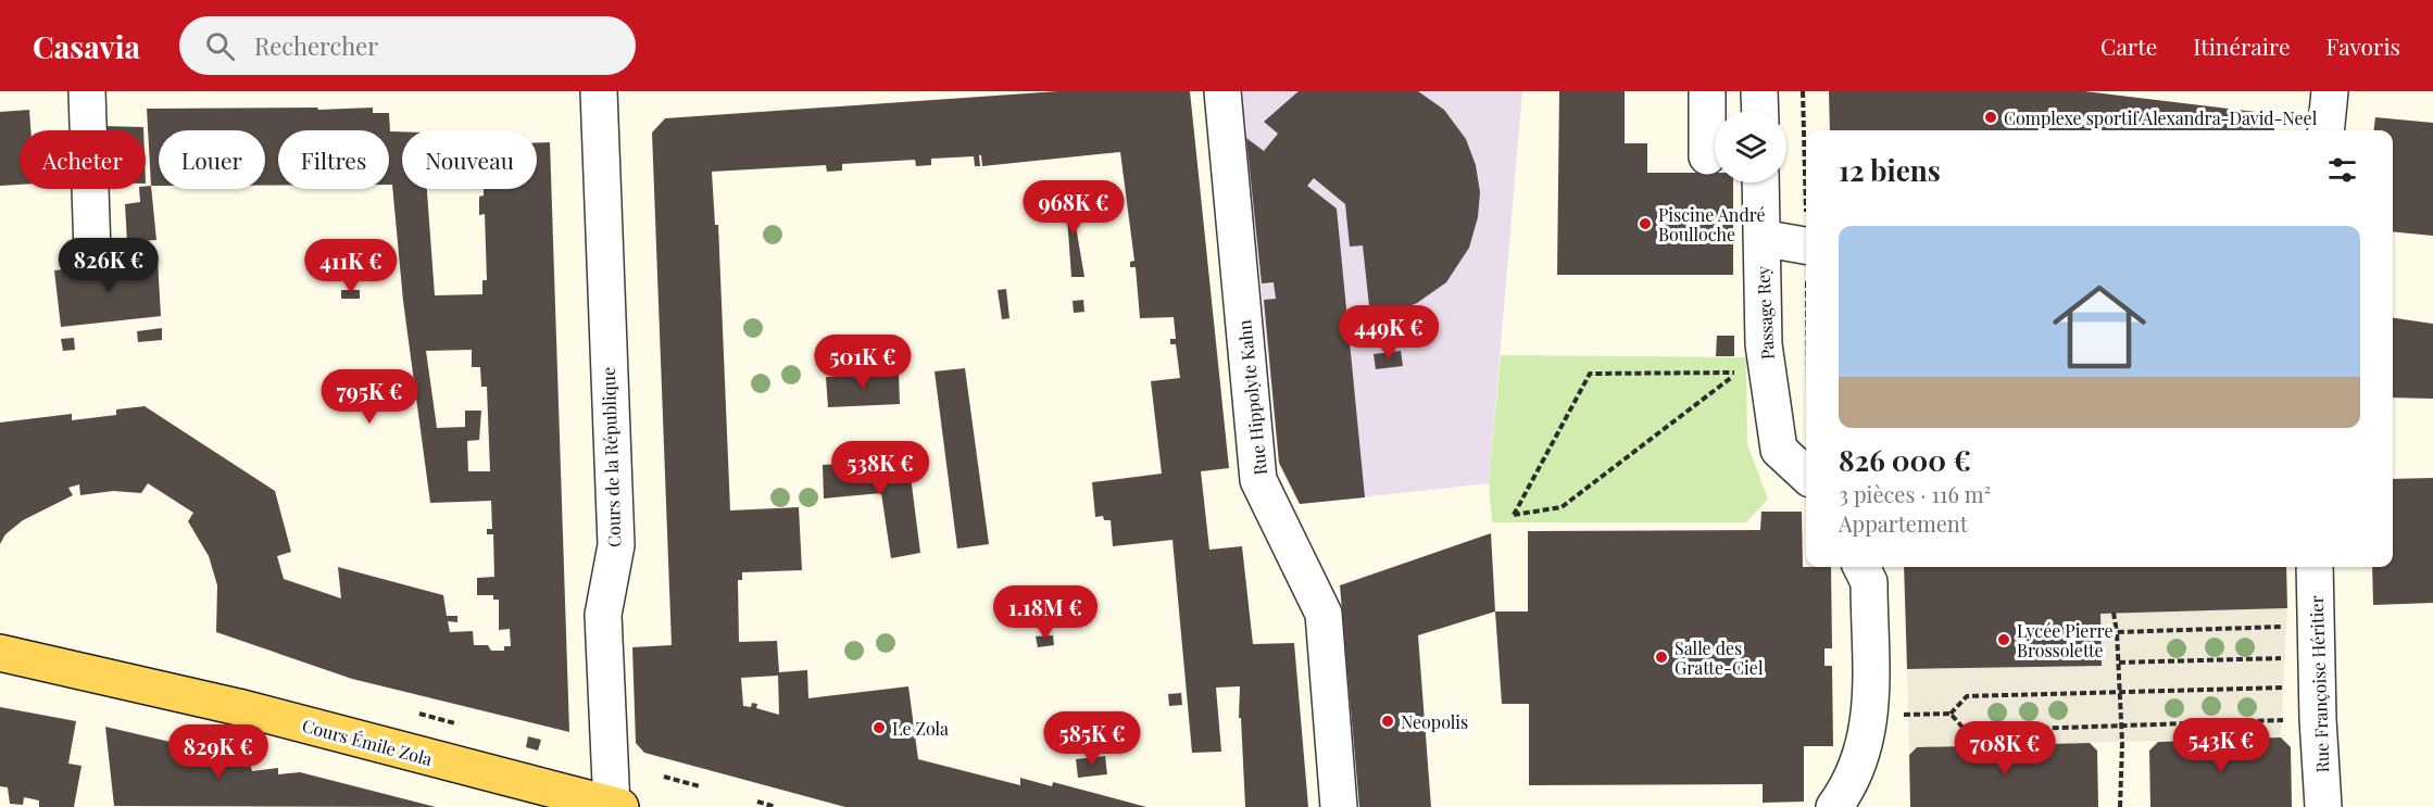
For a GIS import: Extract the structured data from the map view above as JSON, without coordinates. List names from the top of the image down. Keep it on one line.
{"streets":{"main road":["Cours Émile Zola"],"street":["Passage Rey","Rue Hippolyte Kahn","Cours de la République","Rue Françoise Héritier"]},"crossings":[["Cours de la République","Cours Émile Zola"]],"places":["Complexe sportif Alexandra-David-Neel","Piscine André Boulloche","Lycée Pierre Brossolette","Salle des Gratte-Ciel","Neopolis","Le Zola"],"page":{"header":"Casavia","search":"Rechercher","nav":["Carte","Itinéraire","Favoris"],"chip":["Acheter","Louer","Filtres","Nouveau"],"heading":"12 biens","price":["968K €","826K €","411K €","449K €","501K €","795K €","538K €","1.18M €","585K €","543K €","708K €","829K €"],"list":[{"name":"826 000 €","note":"3 pièces · 116 m² · Appartement"}]}}
